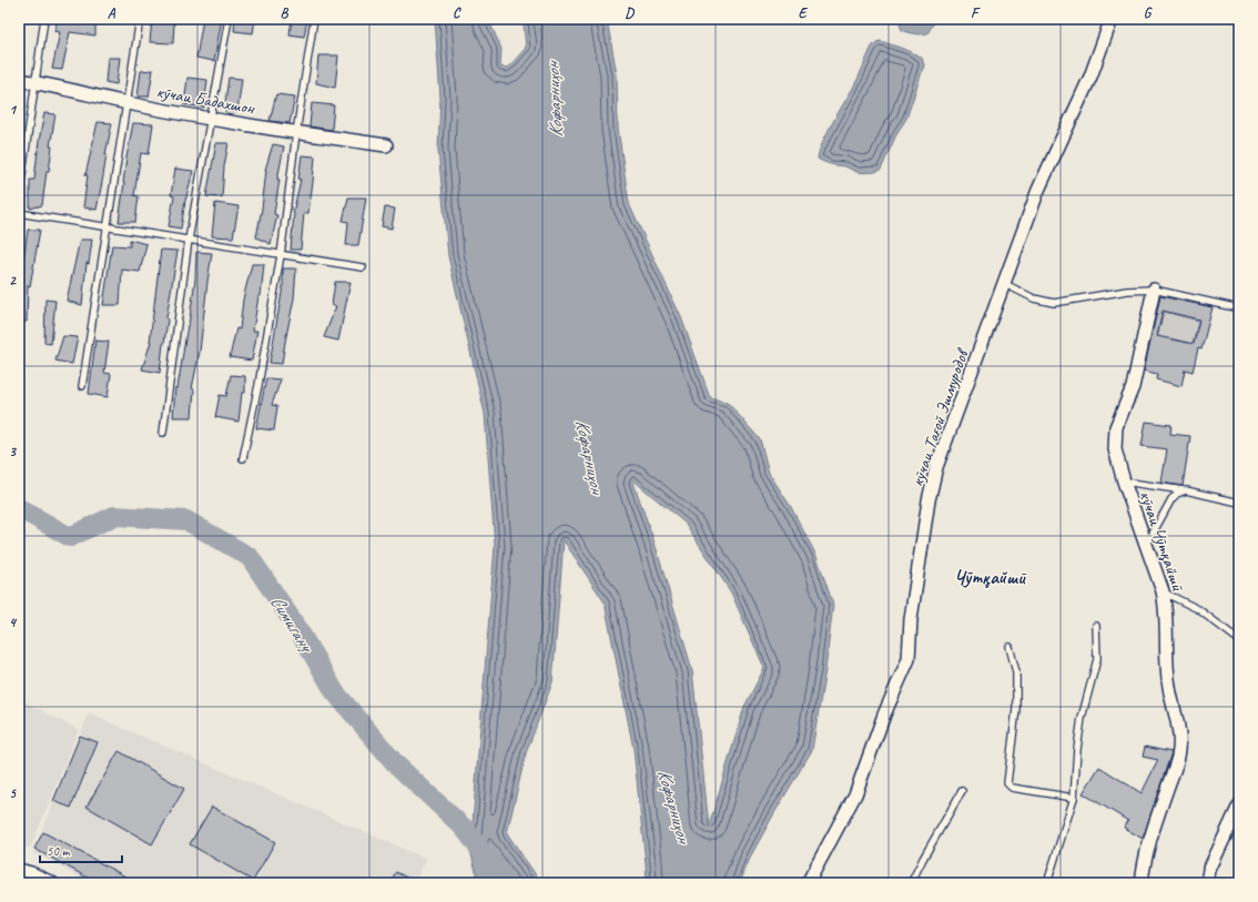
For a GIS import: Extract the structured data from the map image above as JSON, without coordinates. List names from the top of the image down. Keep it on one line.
{"streets":{"street":["кӯчаи Бадахшон","кӯчаи Тағой Эшмуродов","кӯчаи Чӯтқайшӣ"]},"districts":["Чӯтқайшӣ"],"water":["Кофарниҳон","Симиганҷ"],"scale_bar":"50 m","grid":{"columns":["A","B","C","D","E","F","G"],"rows":["1","2","3","4","5"]}}
